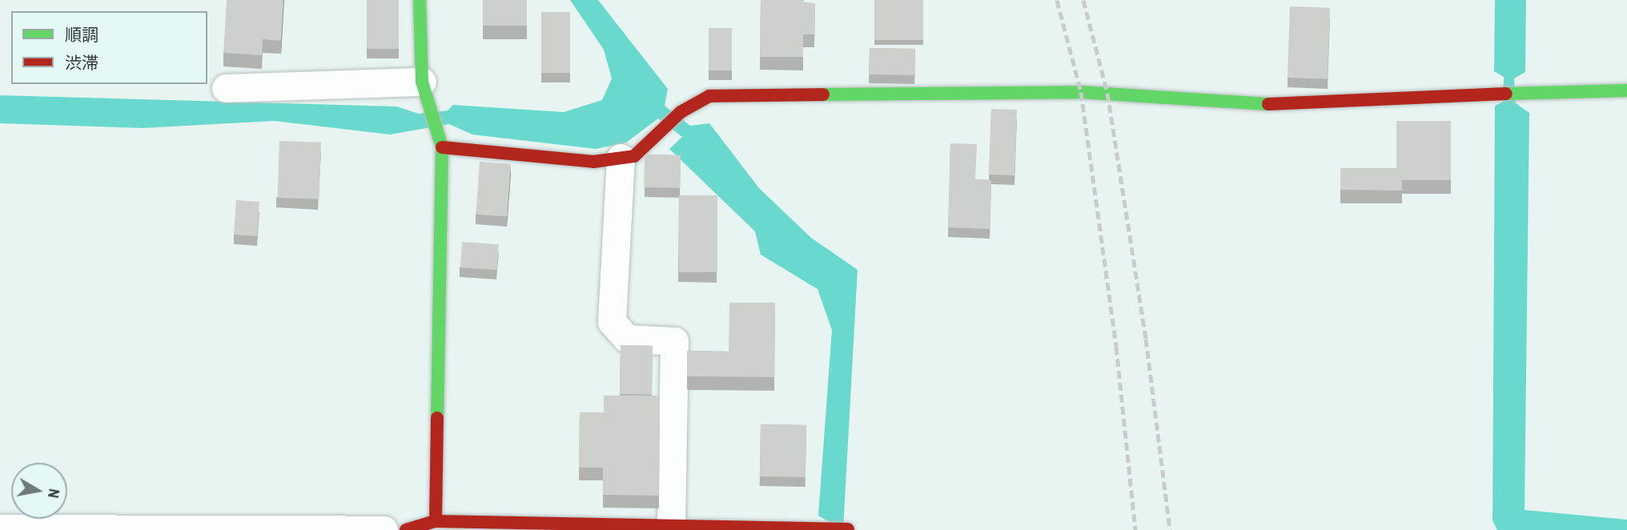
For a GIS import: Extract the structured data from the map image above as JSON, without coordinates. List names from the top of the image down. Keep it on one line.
{"legend":["順調","渋滞"],"north":"right"}
